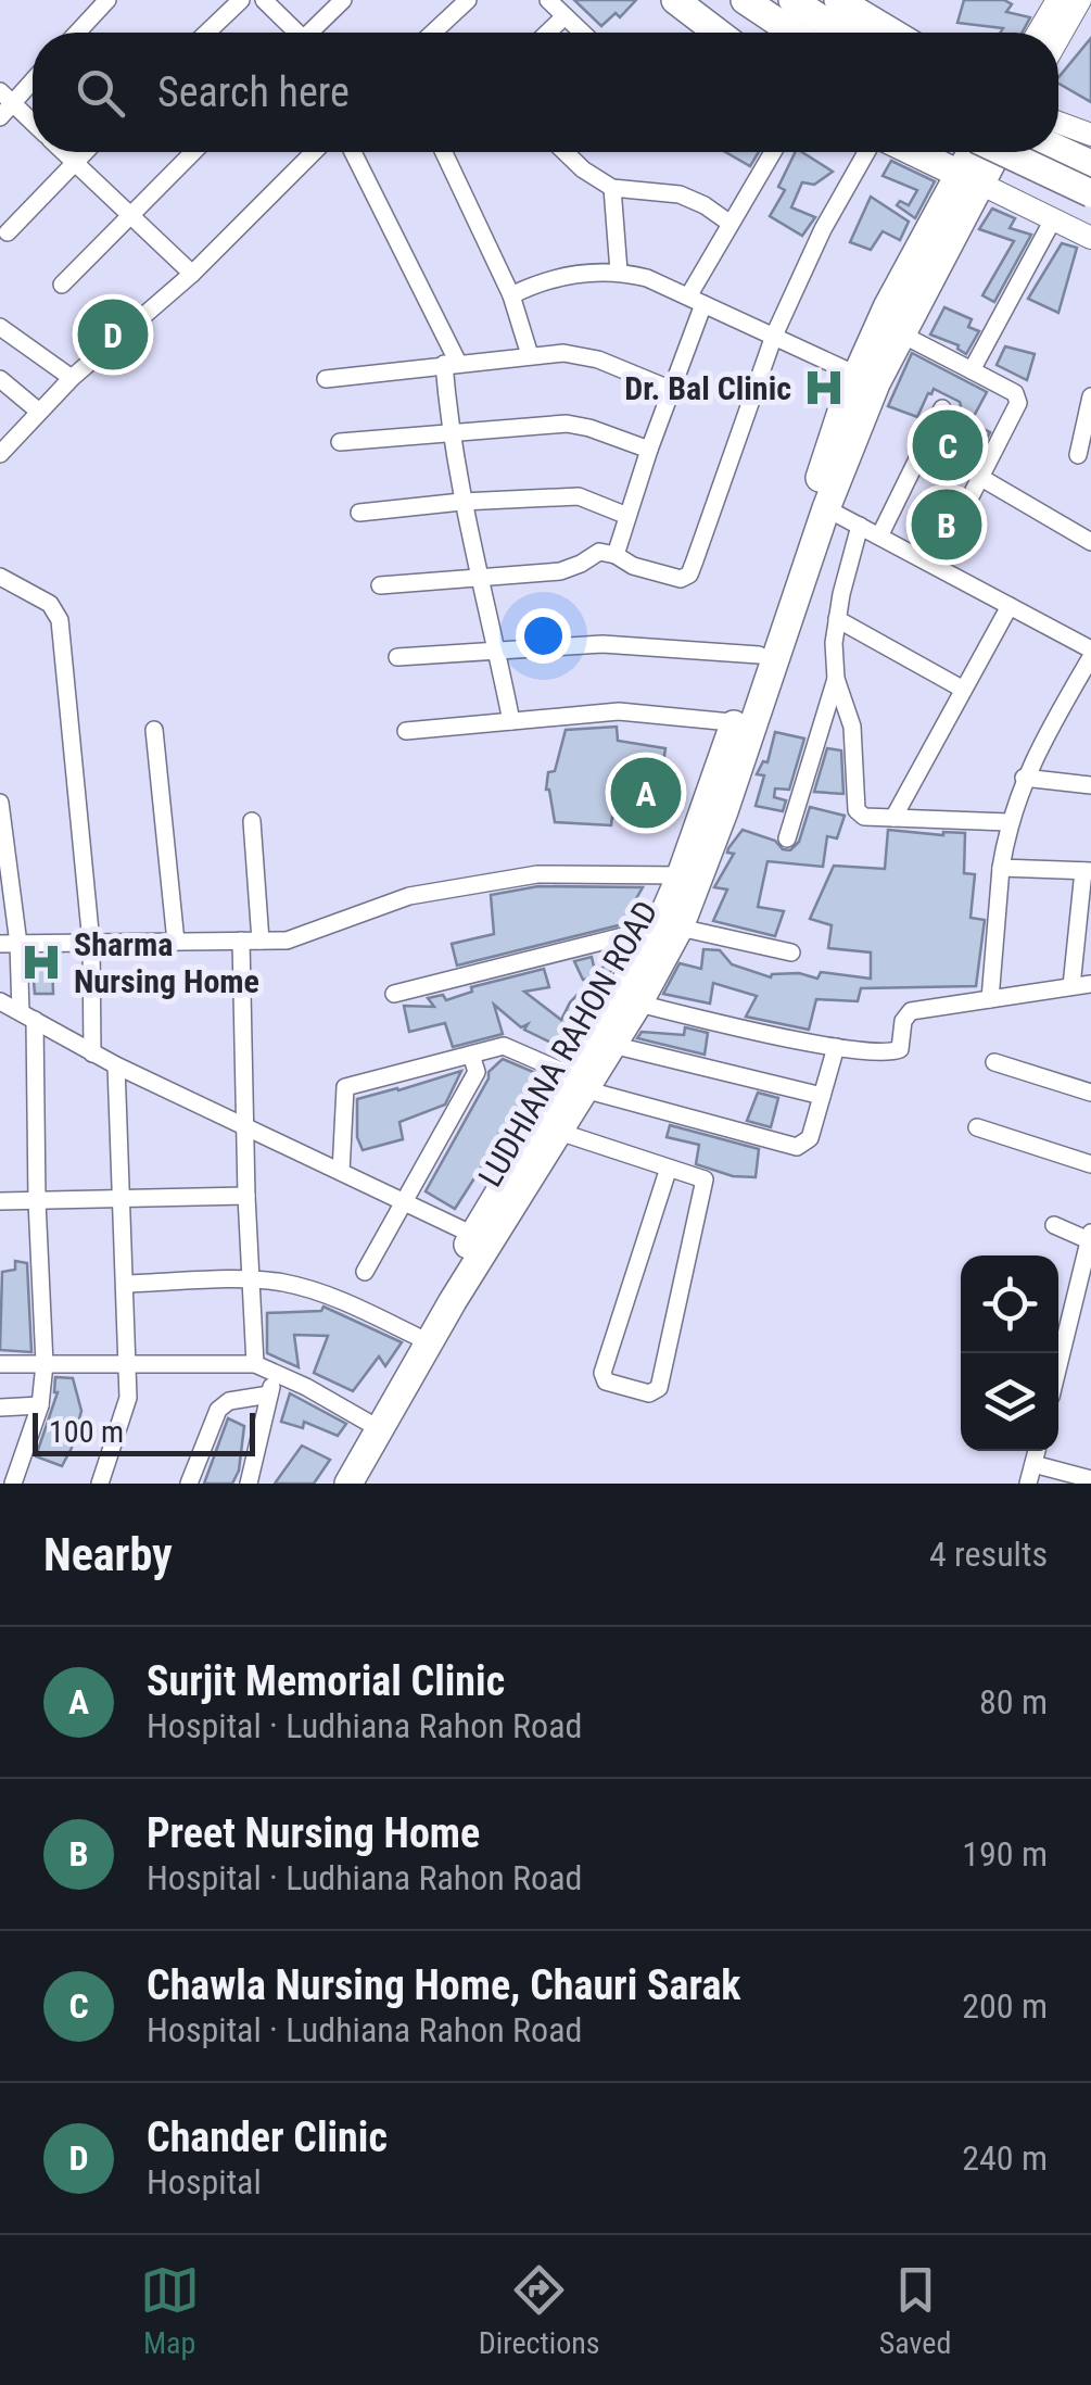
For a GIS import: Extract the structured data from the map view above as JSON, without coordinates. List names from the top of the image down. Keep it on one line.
{"streets":{"main road":["LUDHIANA RAHON ROAD"]},"places":{"hospital":["Dr. Bal Clinic","Sharma Nursing Home"]},"scale_bar":"100 m","page":{"search":"Search here","pins":["D","C","B","A"],"scale":"100 m","heading":["Nearby","4 results"],"list":[{"mark":"A","name":"Surjit Memorial Clinic","note":"Hospital · Ludhiana Rahon Road","value":"80 m"},{"mark":"B","name":"Preet Nursing Home","note":"Hospital · Ludhiana Rahon Road","value":"190 m"},{"mark":"C","name":"Chawla Nursing Home, Chauri Sarak","note":"Hospital · Ludhiana Rahon Road","value":"200 m"},{"mark":"D","name":"Chander Clinic","note":"Hospital","value":"240 m"}],"nav":["Map","Directions","Saved"]}}
